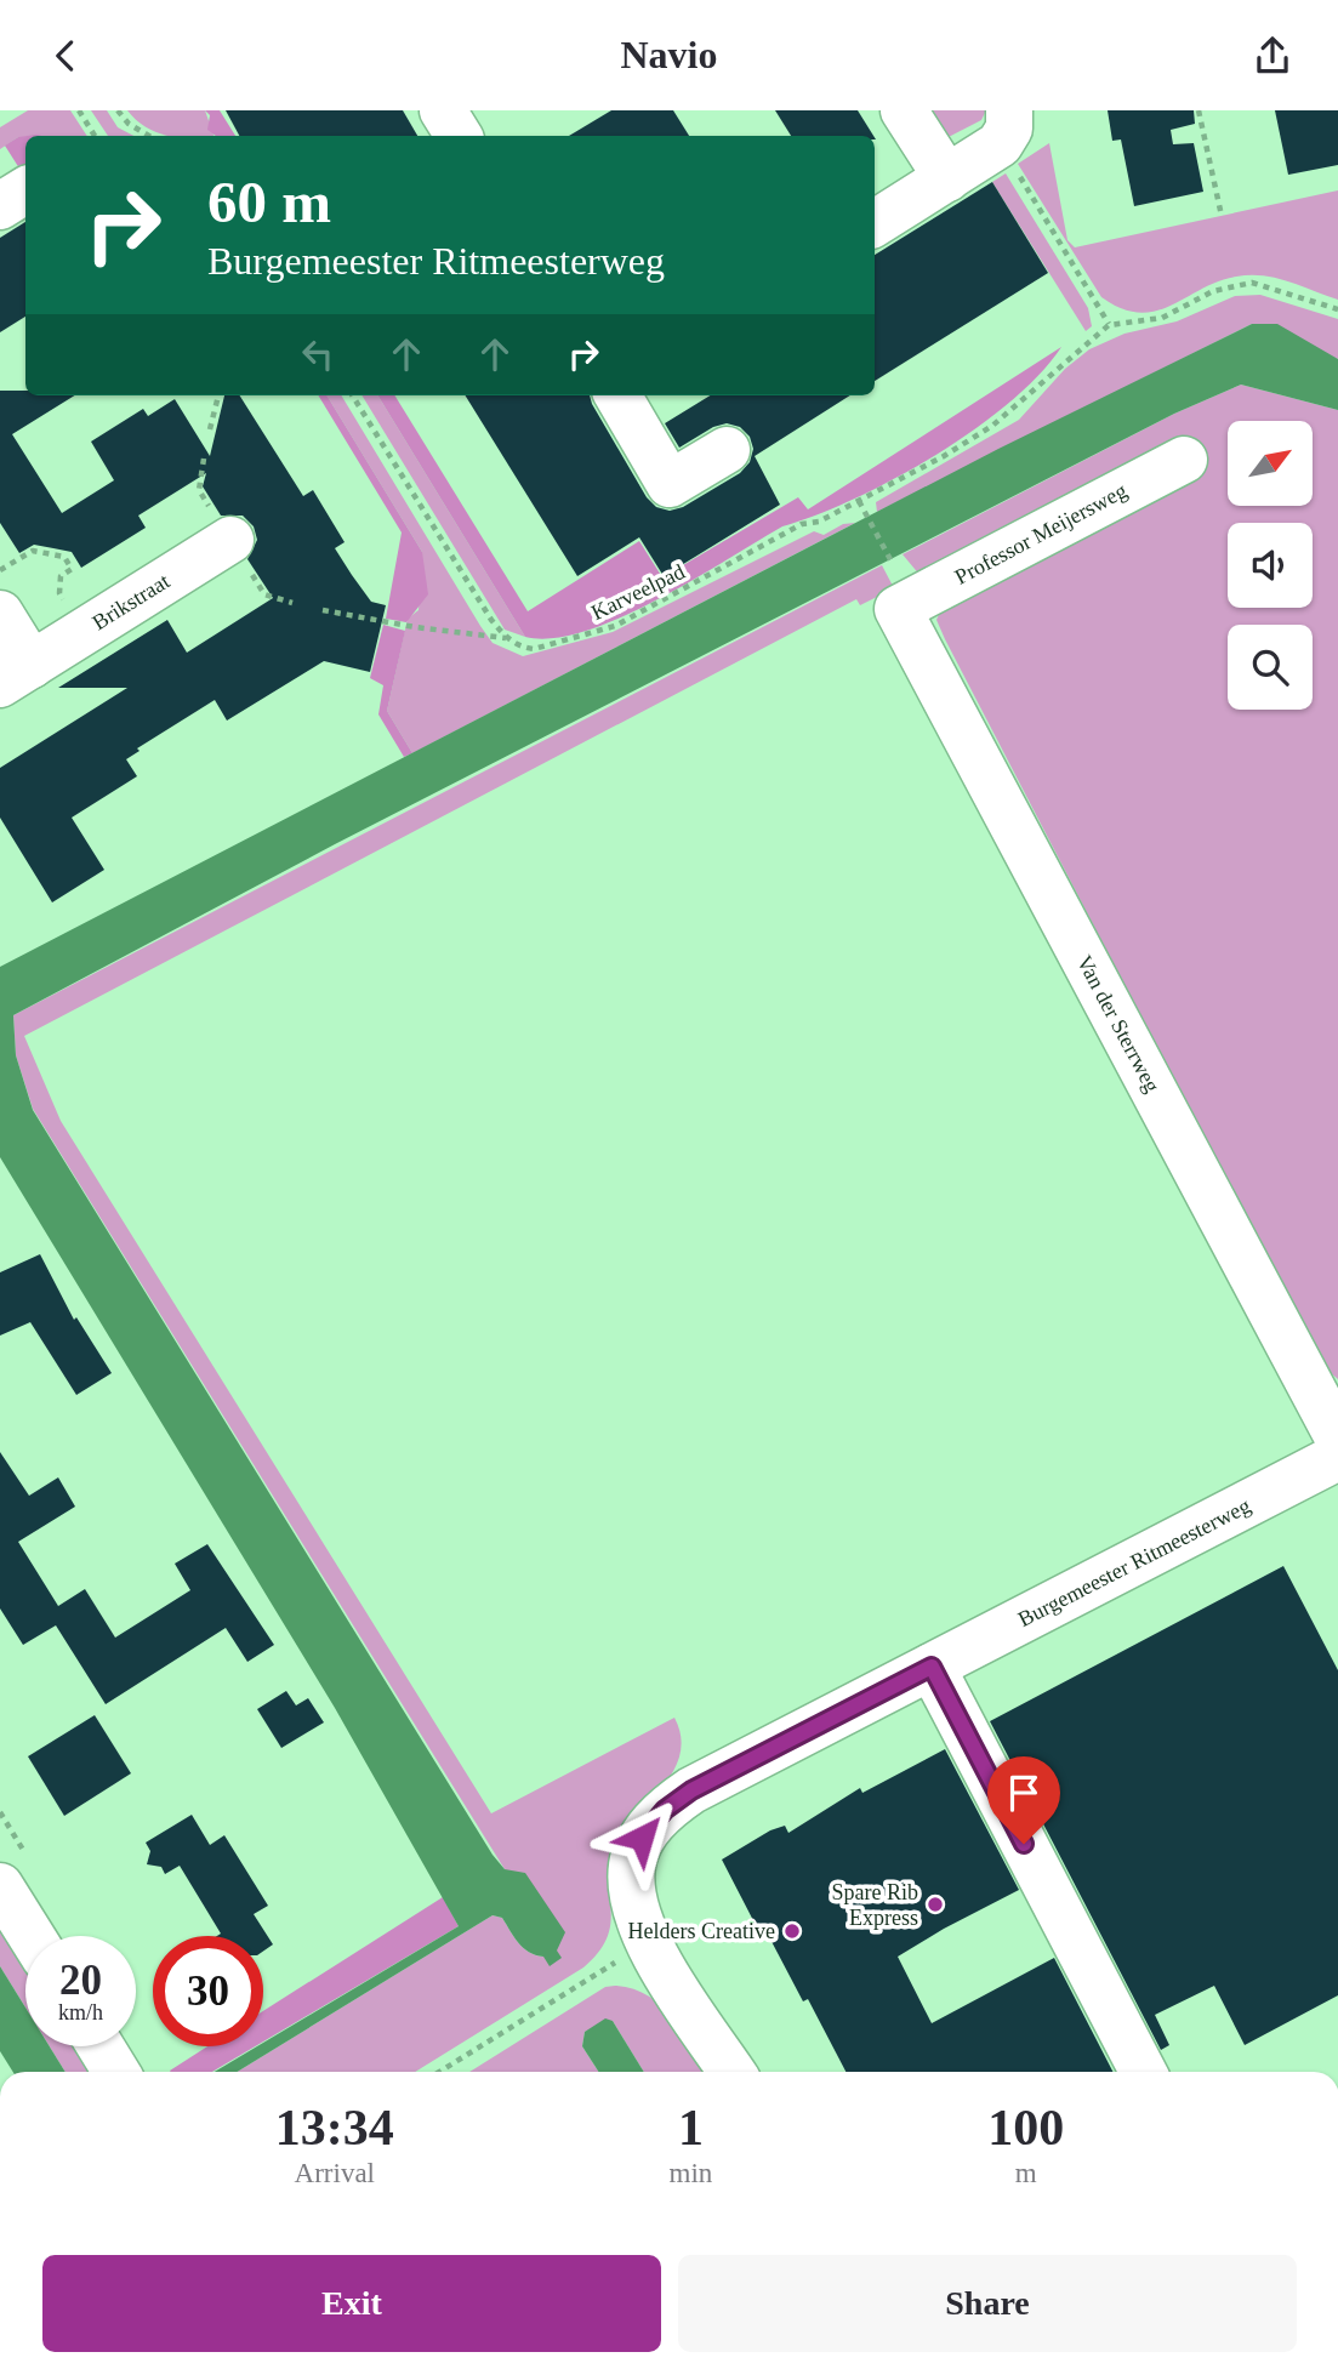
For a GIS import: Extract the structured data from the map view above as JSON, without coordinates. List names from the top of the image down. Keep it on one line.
{"streets":{"street":["Professor Meijersweg","Brikstraat","Van der Sterrweg","Burgemeester Ritmeesterweg"],"path":["Karveelpad"]},"crossings":[["Professor Meijersweg","Van der Sterrweg"]],"places":["Spare Rib Express","Helders Creative"],"north":"top right","page":{"header":"Navio","turn":["60 m","Burgemeester Ritmeesterweg"],"speed":"20 km/h","limit":"30","eta":["13:34","Arrival","1","min","100","m"],"buttons":["Exit","Share"]}}
